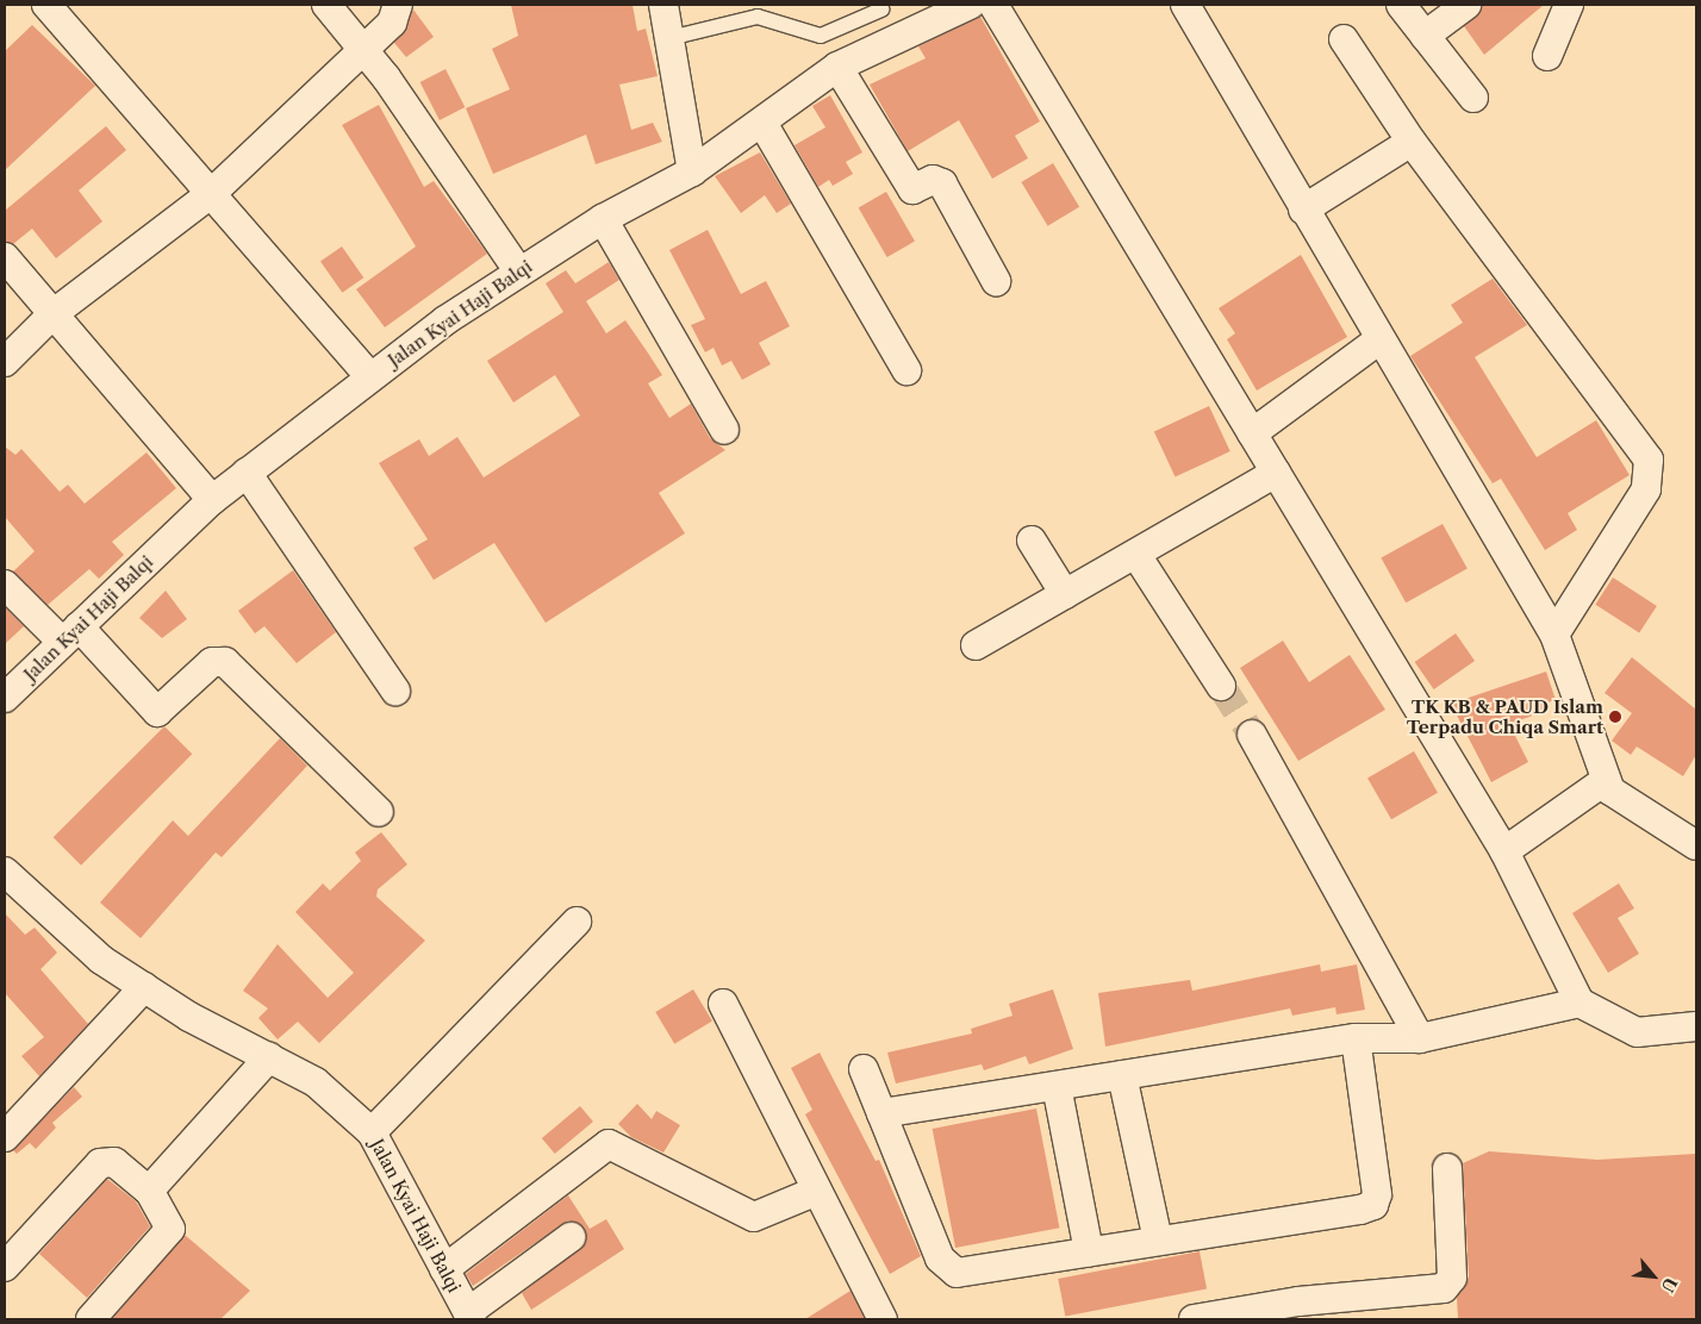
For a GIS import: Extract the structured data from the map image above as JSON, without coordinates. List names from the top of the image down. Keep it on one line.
{"streets":{"street":["Jalan Kyai Haji Balqi"]},"places":["TK KB & PAUD Islam Terpadu Chiqa Smart"],"north":"bottom right"}
